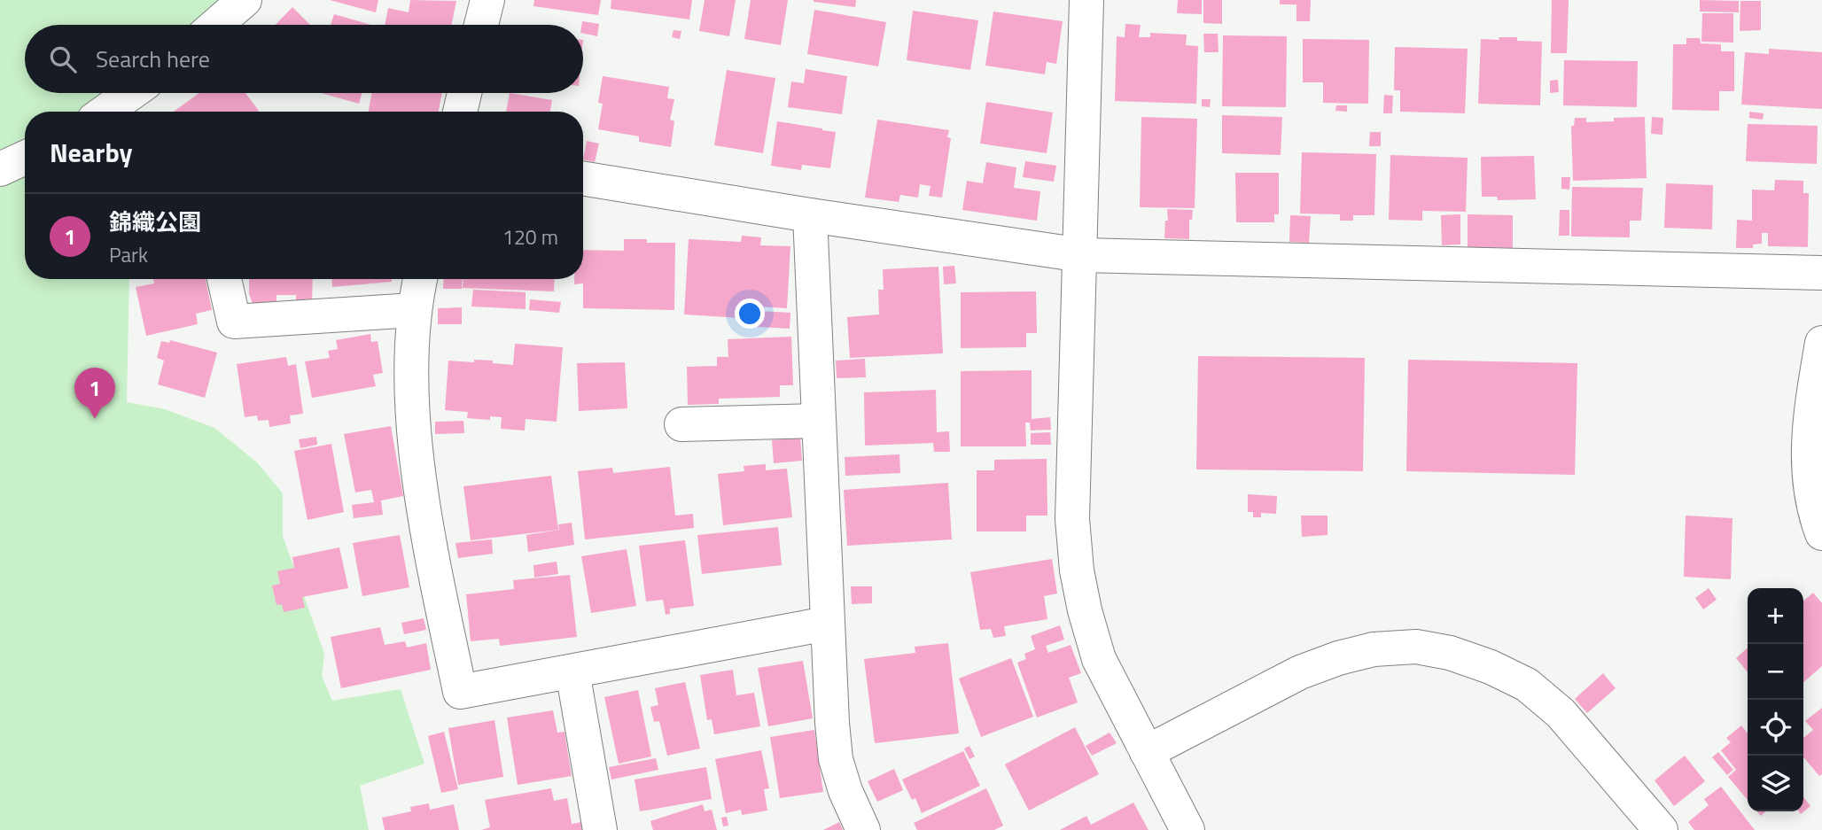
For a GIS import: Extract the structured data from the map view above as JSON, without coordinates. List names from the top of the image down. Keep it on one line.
{"page":{"search":"Search here","heading":"Nearby","list":[{"mark":"1","name":"錦織公園","note":"Park","value":"120 m"}],"pins":"1","map_buttons":["+","−"]}}
